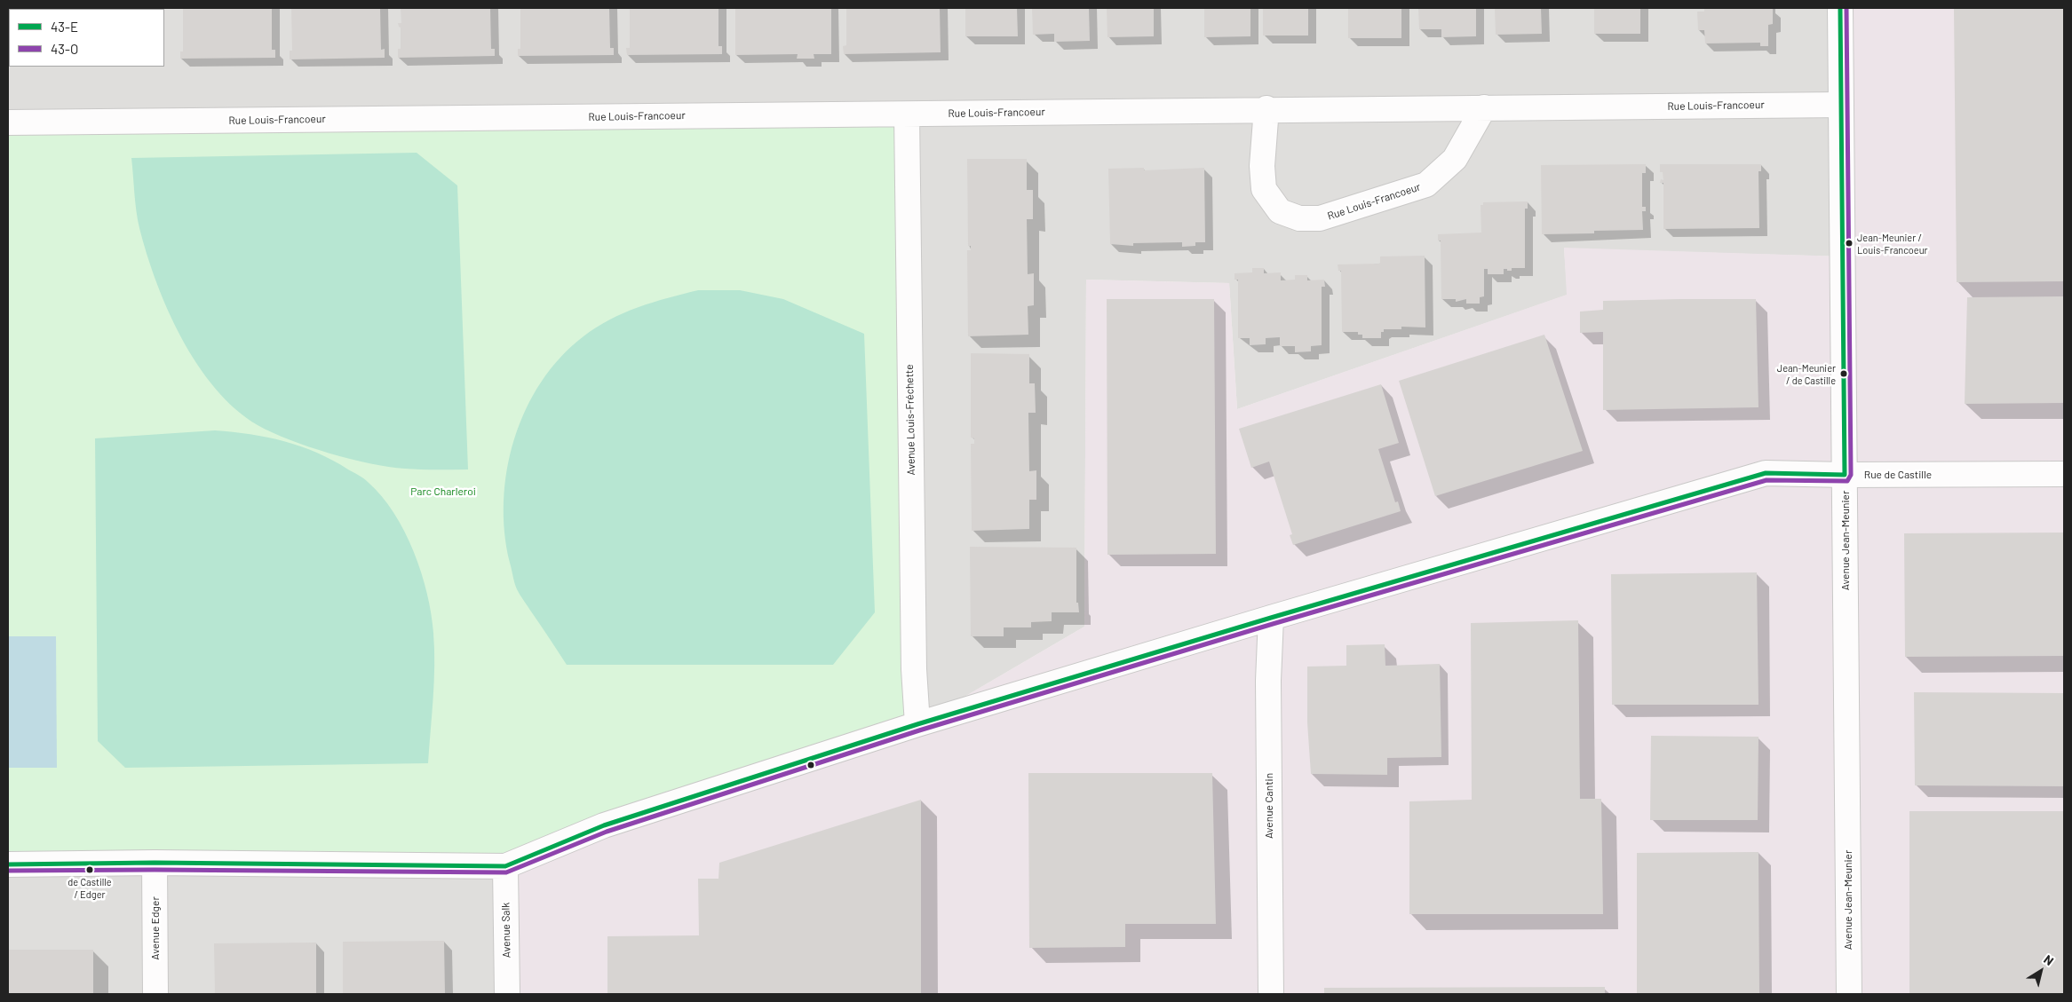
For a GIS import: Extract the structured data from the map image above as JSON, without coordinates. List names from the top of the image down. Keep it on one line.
{"streets":{"street":["Rue Louis-Francoeur","Avenue Louis-Fréchette","Rue de Castille","Avenue Jean-Meunier","Avenue Cantin","Avenue Edger","Avenue Salk"]},"crossings":[["Rue Louis-Francoeur","Avenue Louis-Fréchette"],["Rue Louis-Francoeur","Avenue Jean-Meunier"],["Avenue Louis-Fréchette","Rue de Castille"],["Rue de Castille","Avenue Jean-Meunier"],["Rue de Castille","Avenue Cantin"],["Rue de Castille","Avenue Edger"],["Rue de Castille","Avenue Salk"]],"parks":["Parc Charleroi"],"places":["Jean-Meunier / Louis-Francoeur","Jean-Meunier / de Castille","de Castille / Edger"],"lines":["transit line 43-E","transit line 43-O"],"legend":["43-E","43-O"],"north":"top right"}
